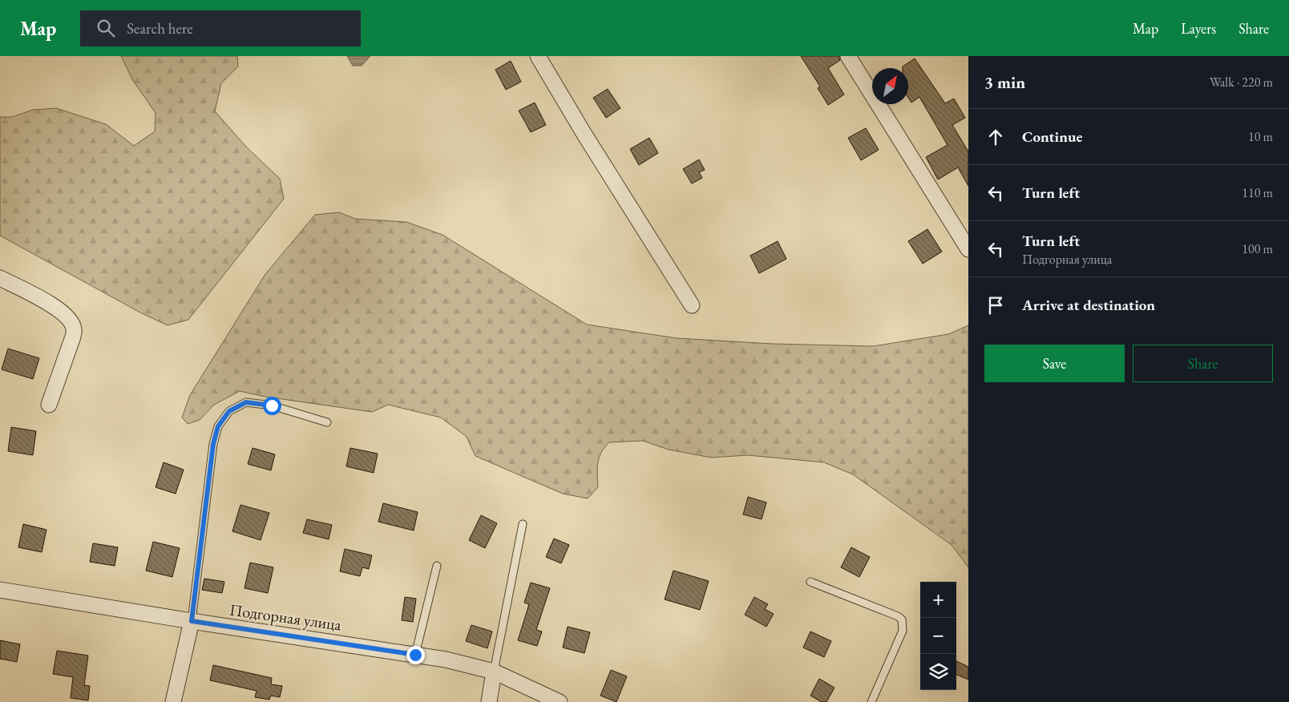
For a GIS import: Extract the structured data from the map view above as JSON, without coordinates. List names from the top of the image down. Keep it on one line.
{"streets":{"street":["Подгорная улица"]},"north":"top right","page":{"header":"Map","search":"Search here","nav":["Map","Layers","Share"],"heading":["3 min","Walk · 220 m"],"list":[["Continue","10 m"],["Turn left","110 m"],["Turn left","Подгорная улица","100 m"],"Arrive at destination"],"buttons":["Save","Share"],"map_buttons":["+","−"]}}
